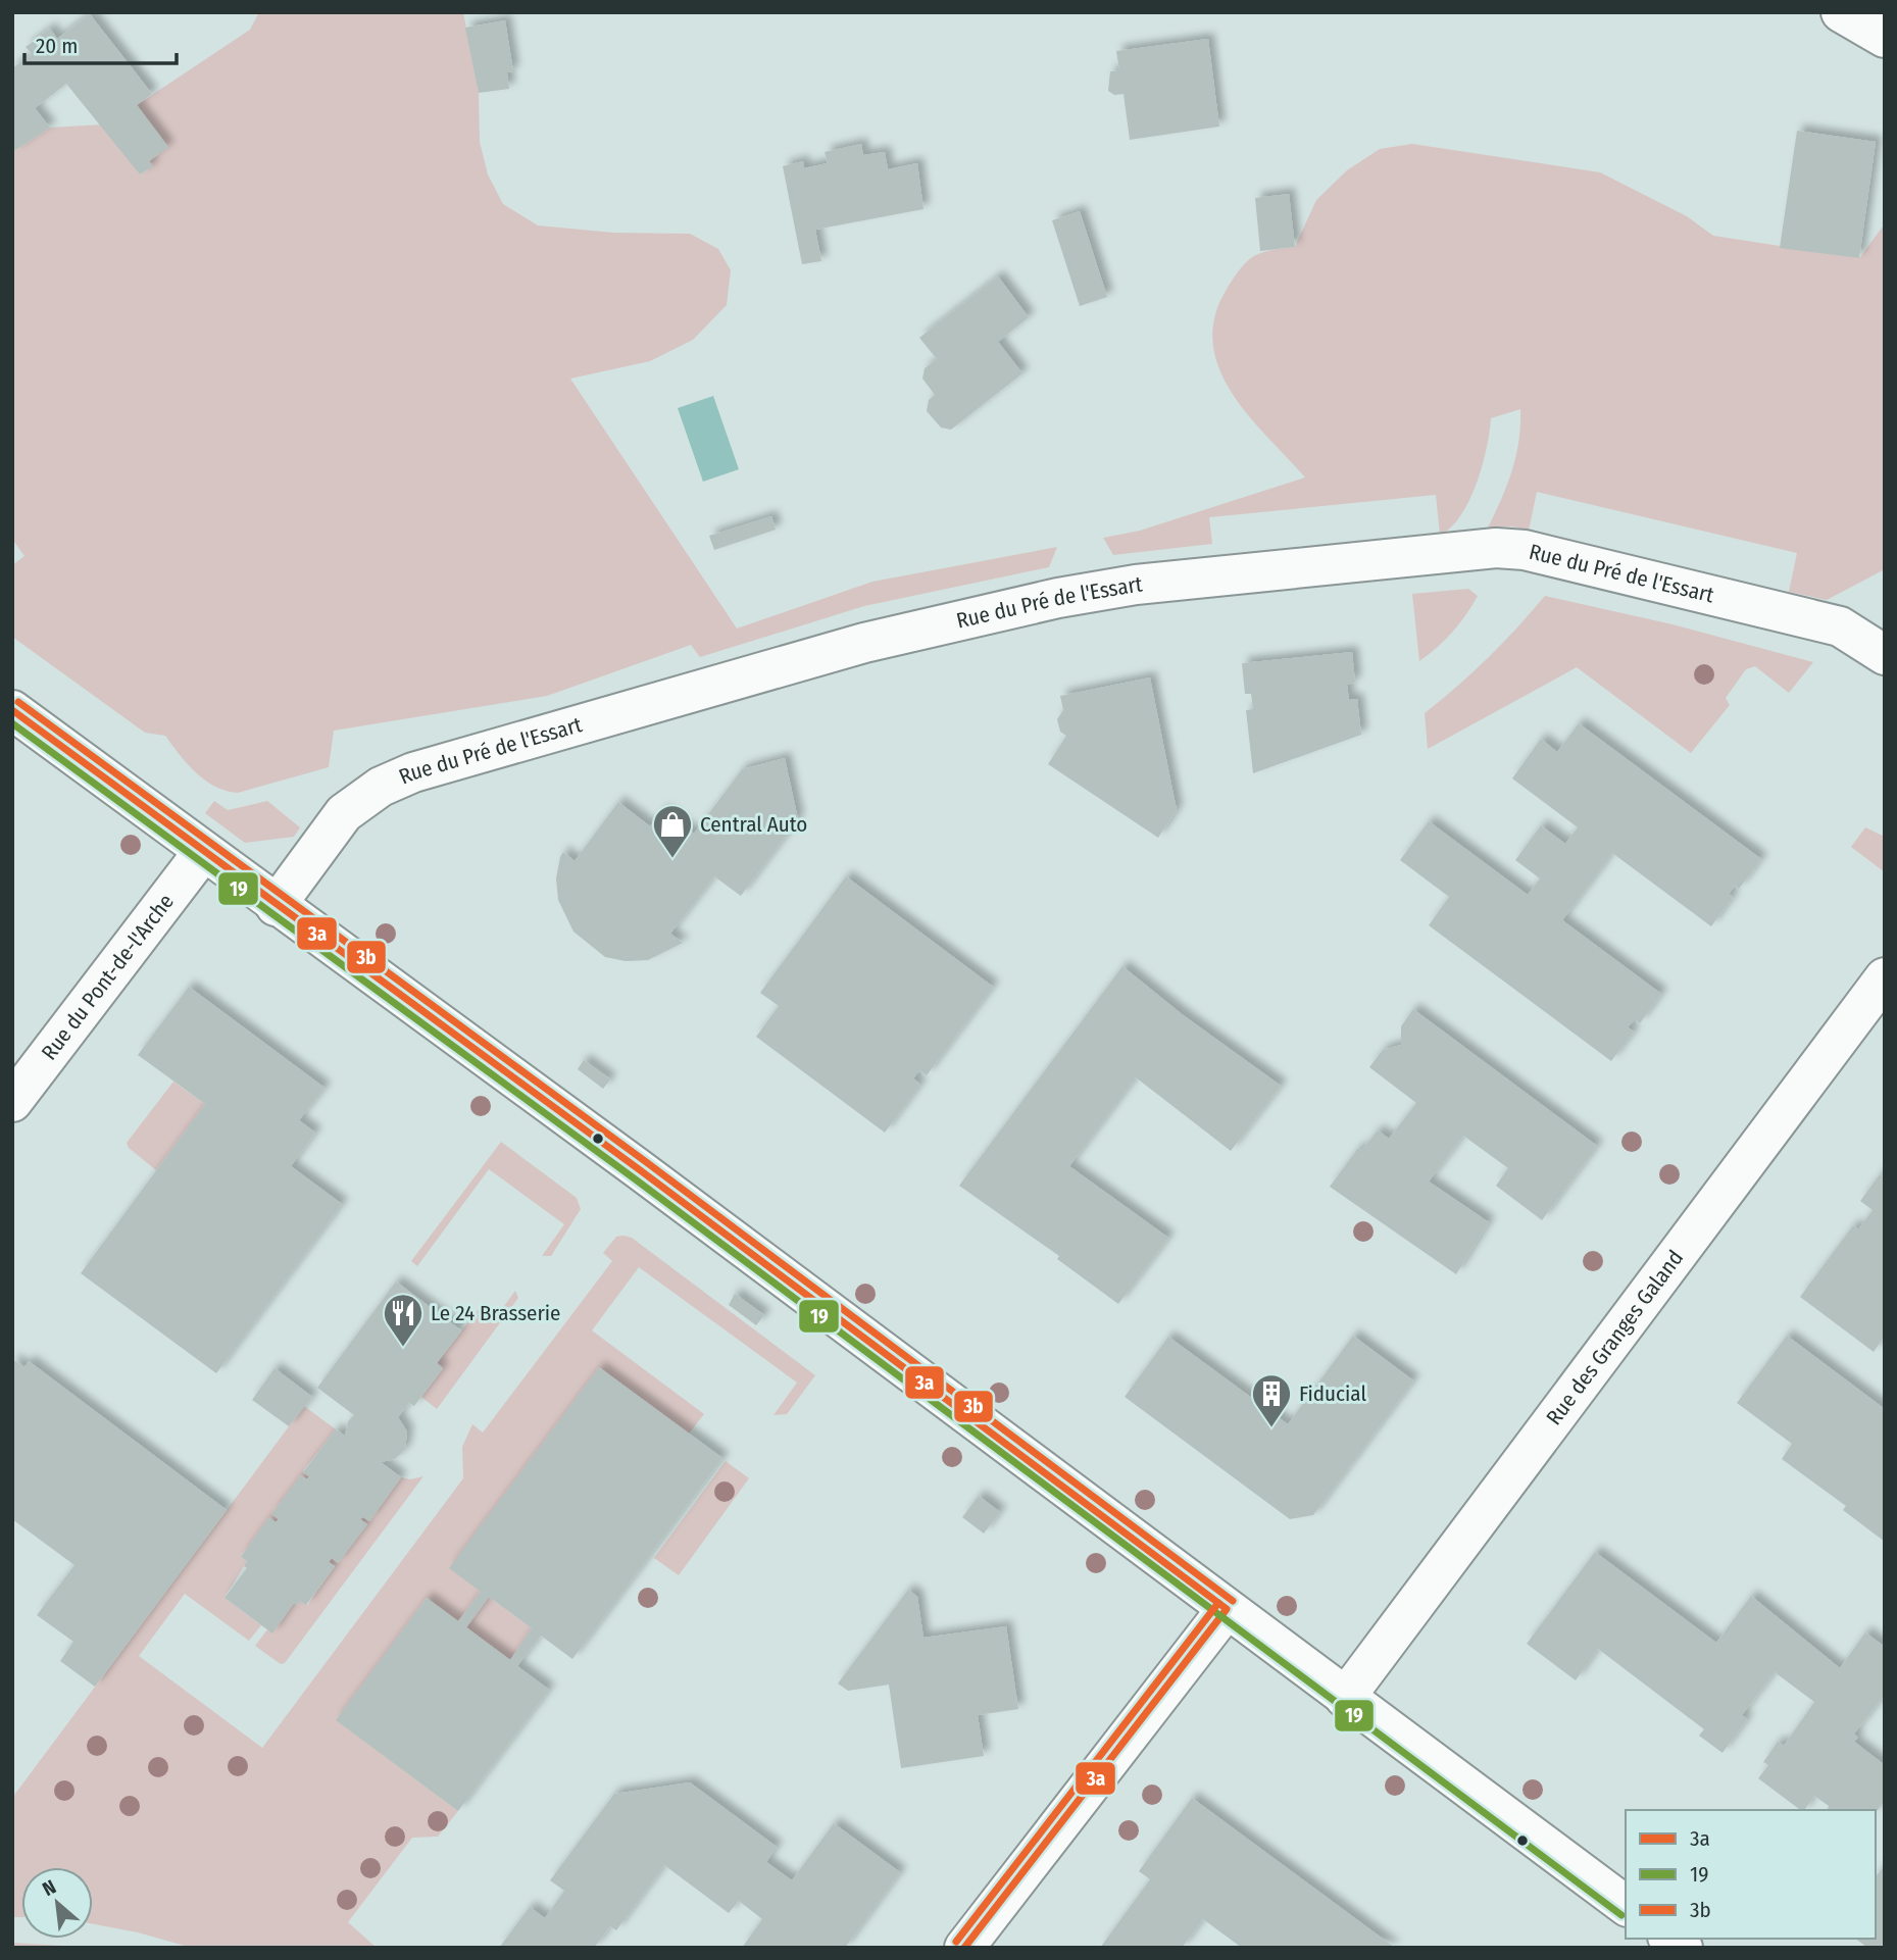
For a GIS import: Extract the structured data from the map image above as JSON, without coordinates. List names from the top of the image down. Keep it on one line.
{"streets":{"street":["Rue du Pré de l'Essart","Rue du Pont-de-l'Arche","Rue des Granges Galand"]},"places":{"shop":["Central Auto"],"restaurant":["Le 24 Brasserie"],"building":["Fiducial"]},"lines":["transit line 3b","transit line 3a","transit line 19"],"legend":["3a","19","3b"],"scale_bar":"20 m","north":"top left"}
